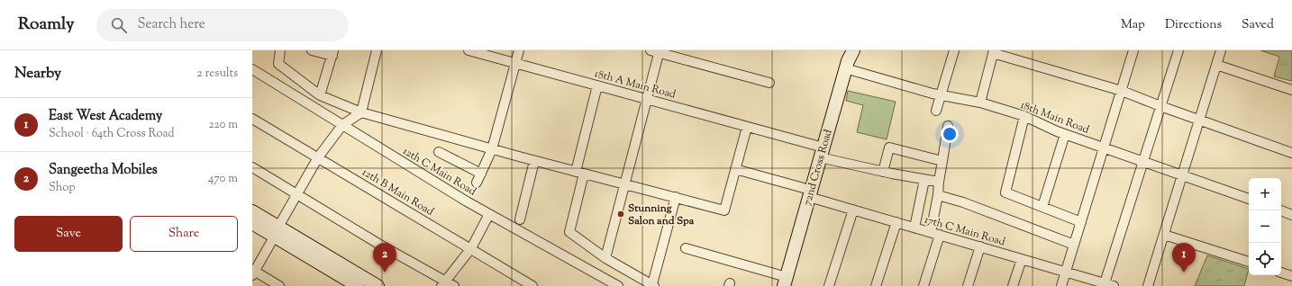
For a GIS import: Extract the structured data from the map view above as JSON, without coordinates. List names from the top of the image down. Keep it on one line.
{"streets":{"main road":["72nd Cross Road"],"street":["18th A Main Road","18th Main Road","12th C Main Road","12th B Main Road","17th C Main Road"]},"crossings":[["18th A Main Road","72nd Cross Road"],["18th Main Road","72nd Cross Road"],["72nd Cross Road","17th C Main Road"]],"places":["Stunning Salon and Spa"],"page":{"header":"Roamly","search":"Search here","nav":["Map","Directions","Saved"],"heading":["Nearby","2 results"],"list":[{"mark":"1","name":"East West Academy","note":"School · 64th Cross Road","value":"220 m"},{"mark":"2","name":"Sangeetha Mobiles","note":"Shop","value":"470 m"}],"map_buttons":["+","−"],"buttons":["Save","Share"],"pins":["1","2"]}}
